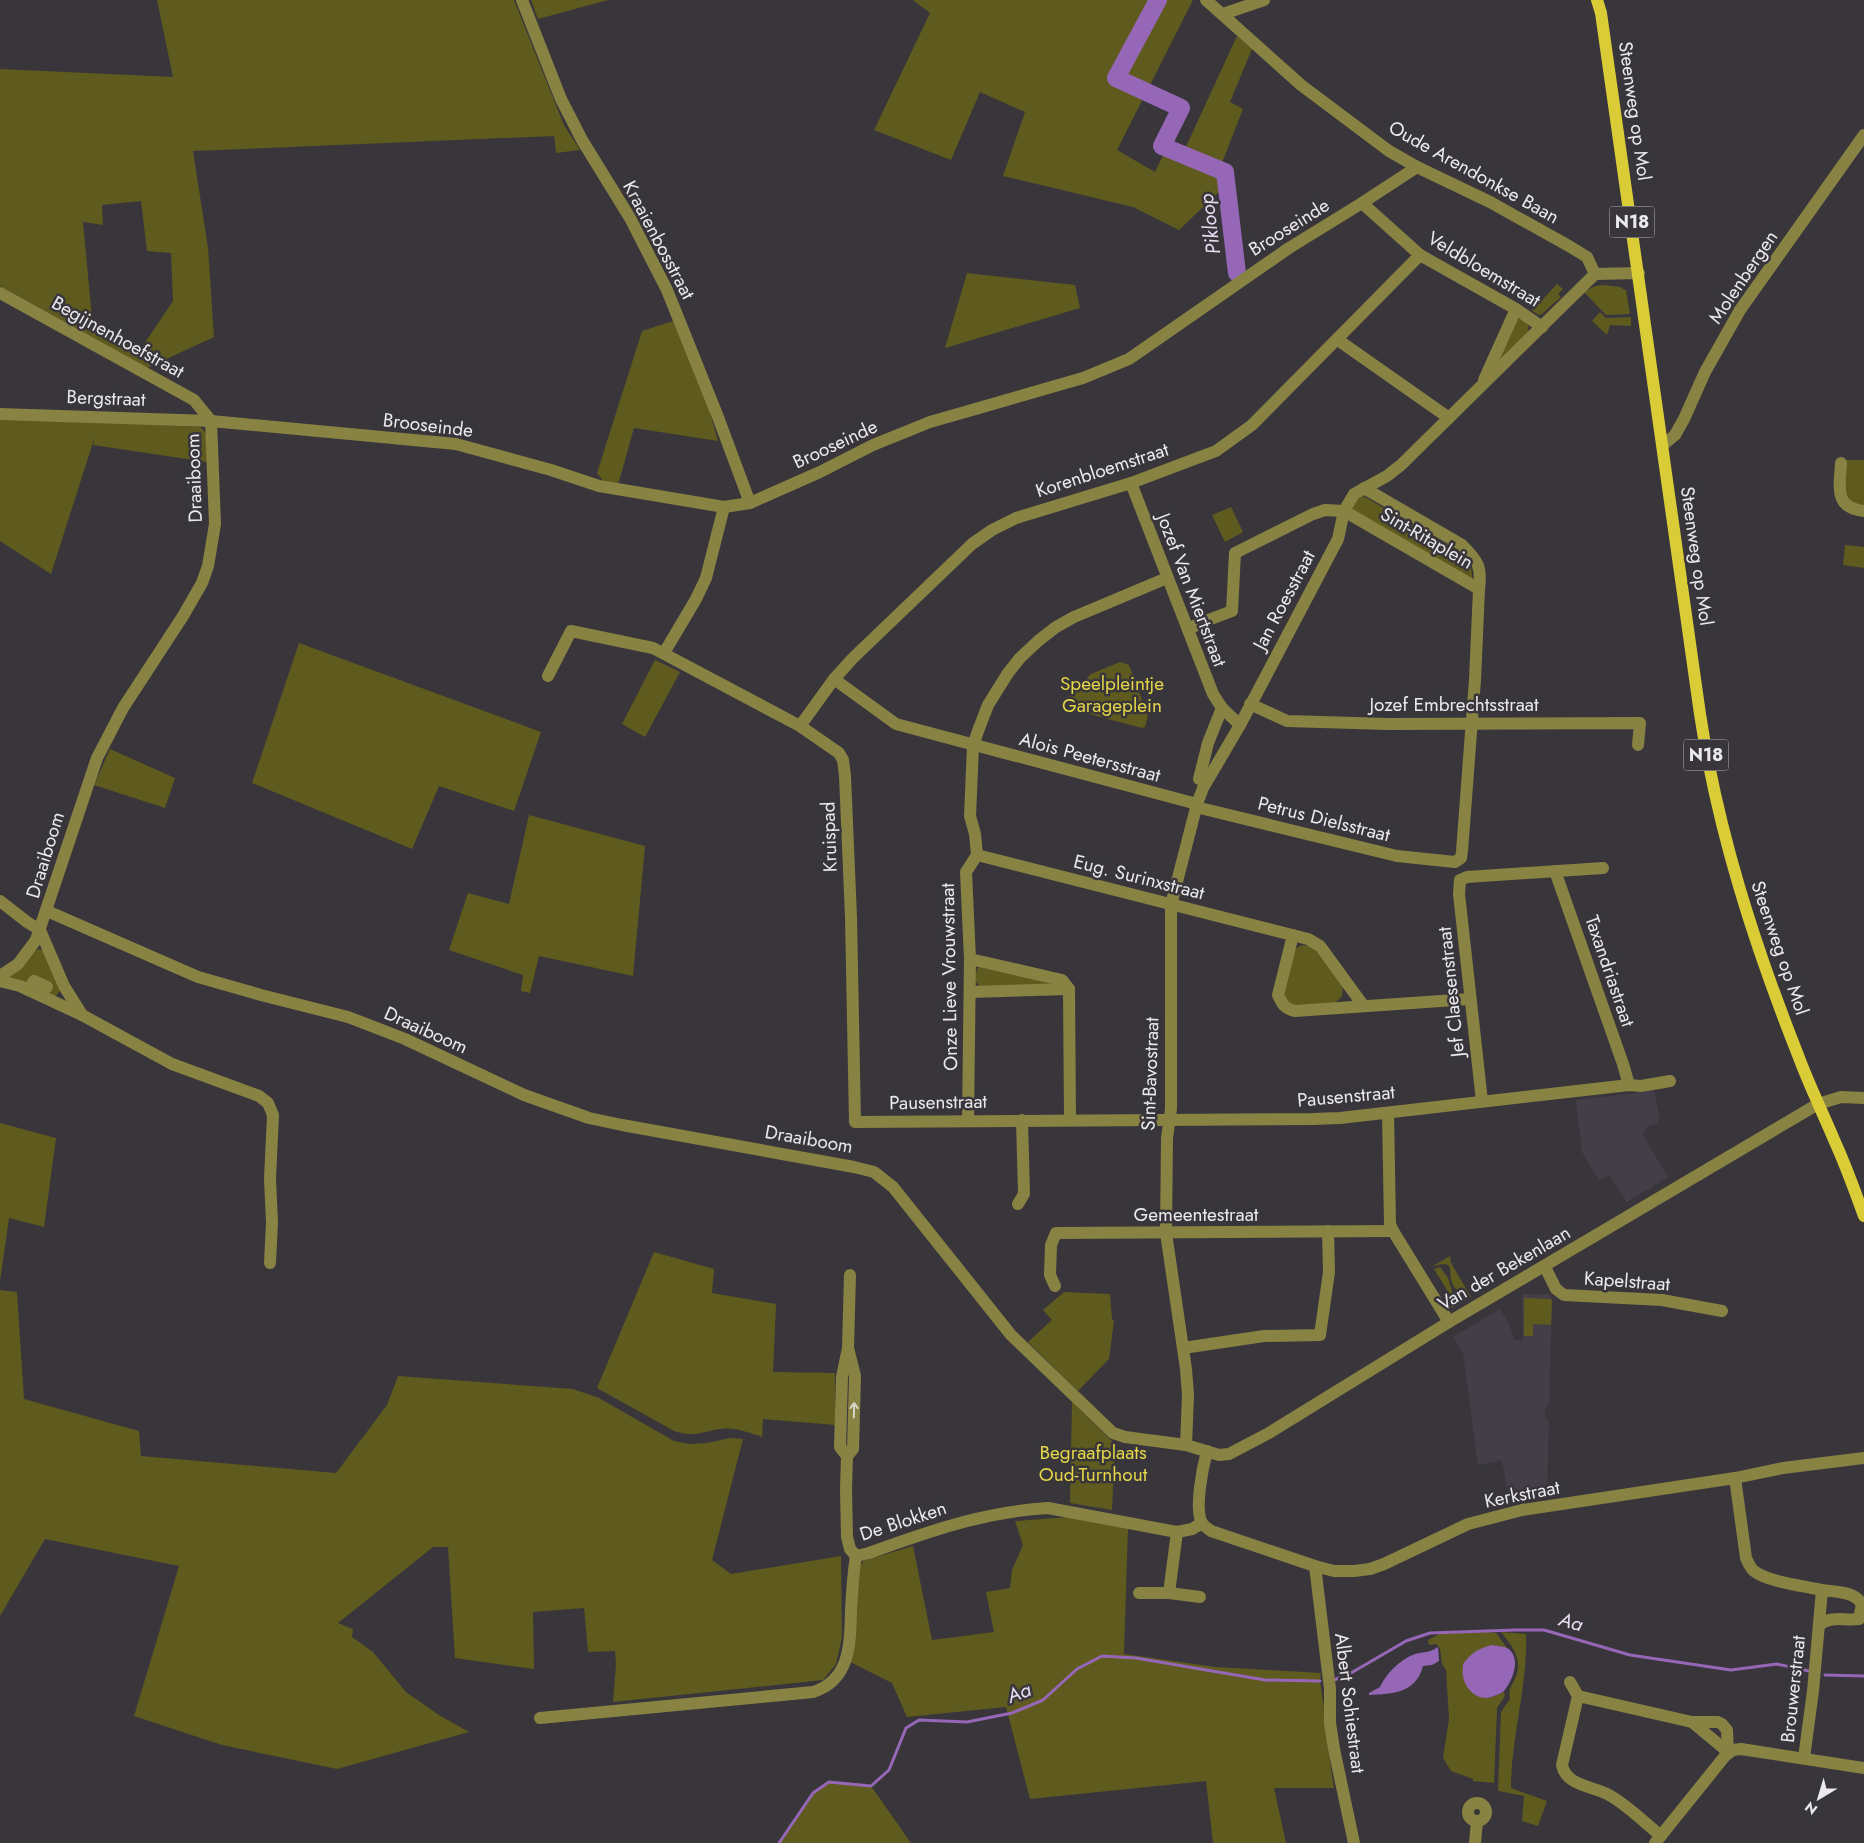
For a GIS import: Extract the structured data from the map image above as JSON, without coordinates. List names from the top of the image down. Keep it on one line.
{"streets":{"main road":["Steenweg op Mol","N18"],"street":["Oude Arendonkse Baan","Brooseinde","Kraaienbosstraat","Veldbloemstraat","Molenbergen","Begijnenhoefstraat","Bergstraat","Korenbloemstraat","Draaiboom","Sint-Ritaplein","Jozef Van Miertstraat","Jan Roesstraat","Jozef Embrechtsstraat","Alois Peetersstraat","Petrus Dielsstraat","Kruispad","Eug. Surinxstraat","Taxandriastraat","Onze Lieve Vrouwstraat","Jef Claesenstraat","Sint-Bavostraat","Pausenstraat","Gemeentestraat","Van der Bekenlaan","Kapelstraat","Kerkstraat","De Blokken","Brouwerstraat","Albert Sohiestraat"]},"crossings":[["Steenweg op Mol","N18"],["Steenweg op Mol","Molenbergen"],["Steenweg op Mol","Van der Bekenlaan"],["Oude Arendonkse Baan","Brooseinde"],["N18","Van der Bekenlaan"],["Brooseinde","Kraaienbosstraat"],["Brooseinde","Veldbloemstraat"],["Brooseinde","Begijnenhoefstraat"],["Brooseinde","Bergstraat"],["Brooseinde","Draaiboom"],["Veldbloemstraat","Korenbloemstraat"],["Begijnenhoefstraat","Bergstraat"],["Begijnenhoefstraat","Draaiboom"],["Bergstraat","Draaiboom"],["Korenbloemstraat","Jozef Van Miertstraat"],["Korenbloemstraat","Alois Peetersstraat"],["Korenbloemstraat","Kruispad"],["Draaiboom","Sint-Bavostraat"],["Draaiboom","Van der Bekenlaan"],["Sint-Ritaplein","Jan Roesstraat"],["Jozef Van Miertstraat","Jan Roesstraat"],["Jozef Van Miertstraat","Sint-Bavostraat"],["Jan Roesstraat","Jozef Embrechtsstraat"],["Jan Roesstraat","Sint-Bavostraat"],["Jozef Embrechtsstraat","Petrus Dielsstraat"],["Alois Peetersstraat","Petrus Dielsstraat"],["Alois Peetersstraat","Sint-Bavostraat"],["Petrus Dielsstraat","Sint-Bavostraat"],["Kruispad","Pausenstraat"],["Eug. Surinxstraat","Onze Lieve Vrouwstraat"],["Eug. Surinxstraat","Sint-Bavostraat"],["Taxandriastraat","Jef Claesenstraat"],["Taxandriastraat","Pausenstraat"],["Onze Lieve Vrouwstraat","Pausenstraat"],["Jef Claesenstraat","Pausenstraat"],["Sint-Bavostraat","Pausenstraat"],["Sint-Bavostraat","Gemeentestraat"],["Van der Bekenlaan","Kapelstraat"],["Kerkstraat","Brouwerstraat"],["Kerkstraat","Albert Sohiestraat"]],"water":["Pikloop","Aa"],"parks":["Speelpleintje Garageplein","Begraafplaats Oud-Turnhout"],"north":"bottom left"}
